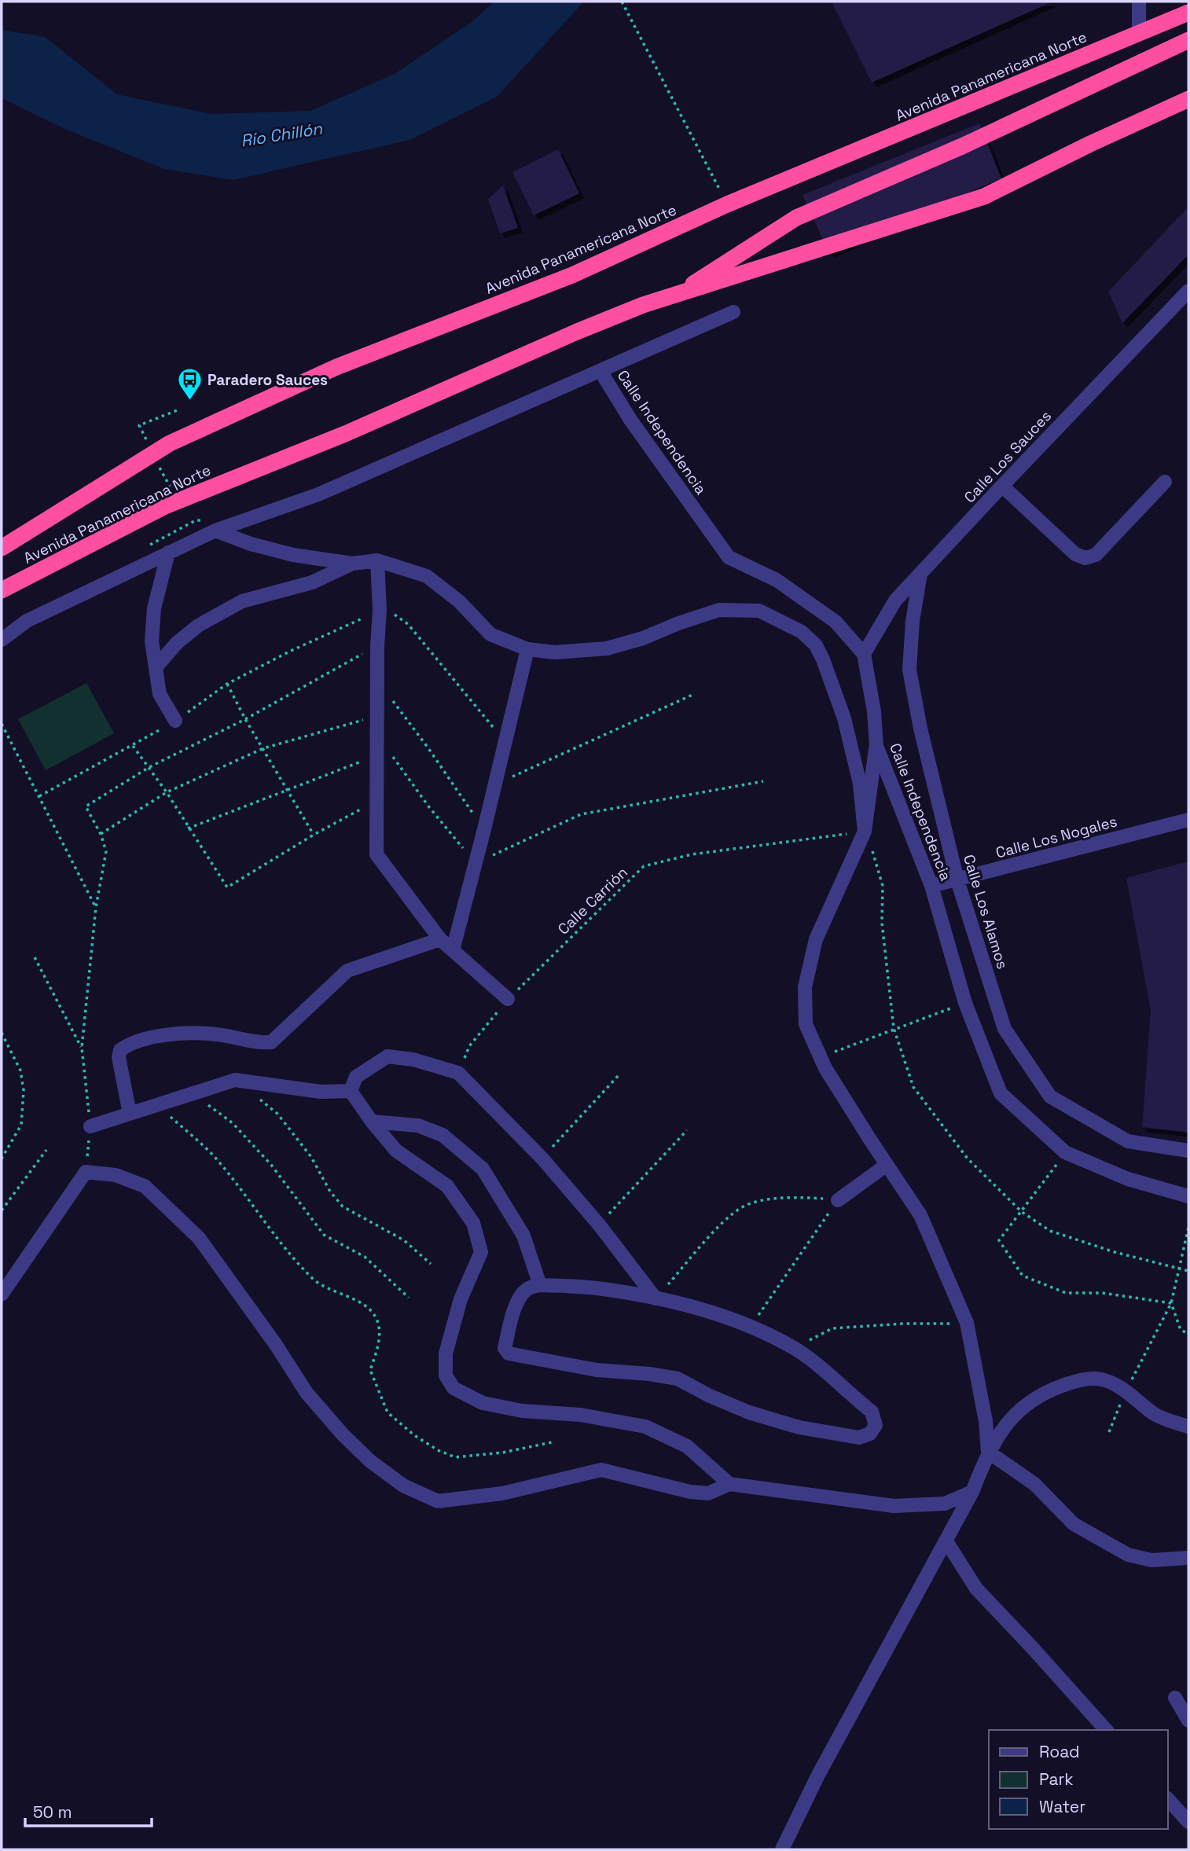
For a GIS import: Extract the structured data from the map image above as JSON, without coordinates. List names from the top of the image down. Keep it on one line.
{"streets":{"highway":["Avenida Panamericana Norte"],"street":["Calle Independencia","Calle Los Sauces","Calle Los Nogales","Calle Los Alamos"],"path":["Calle Carrión"]},"crossings":[["Calle Independencia","Calle Los Sauces"],["Calle Independencia","Calle Los Nogales"],["Calle Los Sauces","Calle Los Alamos"],["Calle Los Nogales","Calle Los Alamos"]],"water":["Río Chillón"],"places":{"bus stop":["Paradero Sauces"]},"legend":["Road","Park","Water"],"scale_bar":"50 m"}
